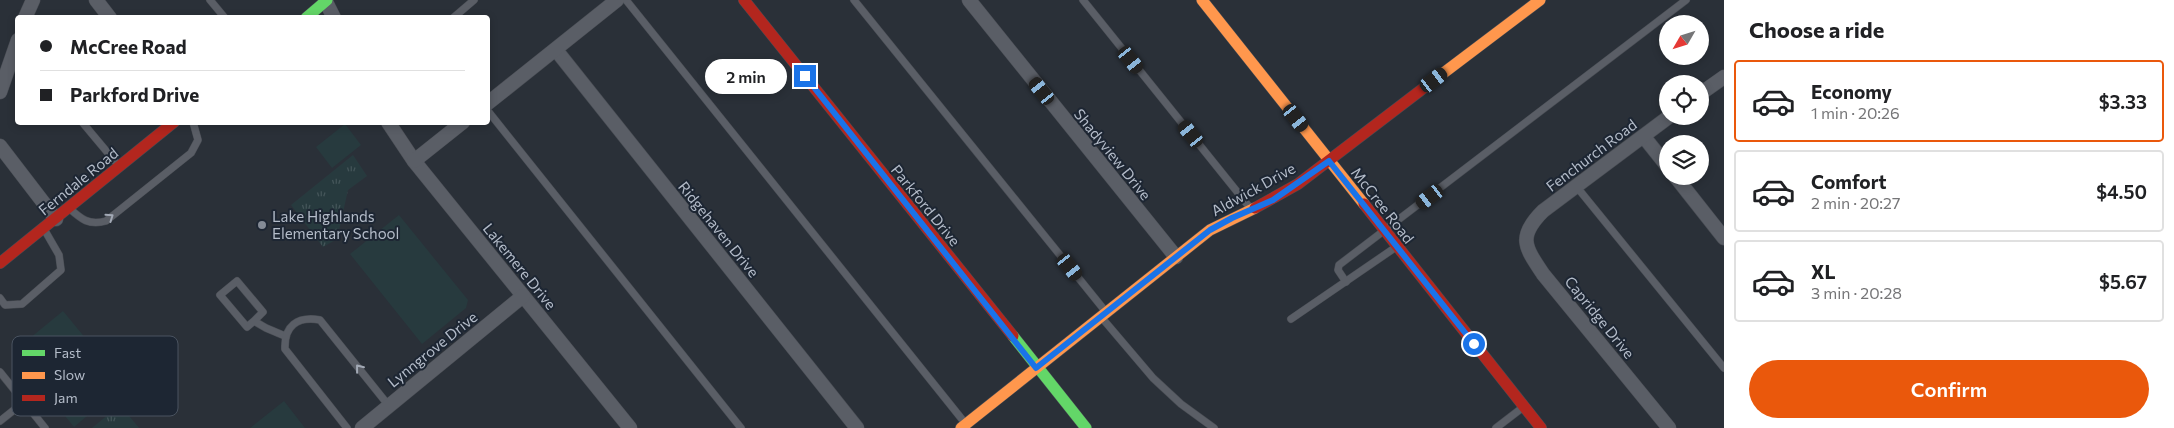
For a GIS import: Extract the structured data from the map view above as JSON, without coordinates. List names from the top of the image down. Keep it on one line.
{"streets":{"street":["Shadyview Drive","Fenchurch Road","Ferndale Road","Aldwick Drive","Parkford Drive","McCree Road","Ridgehaven Drive","Lakemere Drive","Capridge Drive","Lynngrove Drive"]},"crossings":[["Shadyview Drive","Aldwick Drive"],["Fenchurch Road","Capridge Drive"],["Aldwick Drive","Parkford Drive"],["Aldwick Drive","McCree Road"],["Lakemere Drive","Lynngrove Drive"]],"places":["Lake Highlands Elementary School"],"legend":["Fast","Slow","Jam"],"north":"bottom left","page":{"heading":"Choose a ride","banner":["McCree Road","Parkford Drive"],"bubble":"2 min","list":[{"name":"Economy","note":"1 min · 20:26","value":"$3.33"},{"name":"Comfort","note":"2 min · 20:27","value":"$4.50"},{"name":"XL","note":"3 min · 20:28","value":"$5.67"}],"buttons":"Confirm"}}
